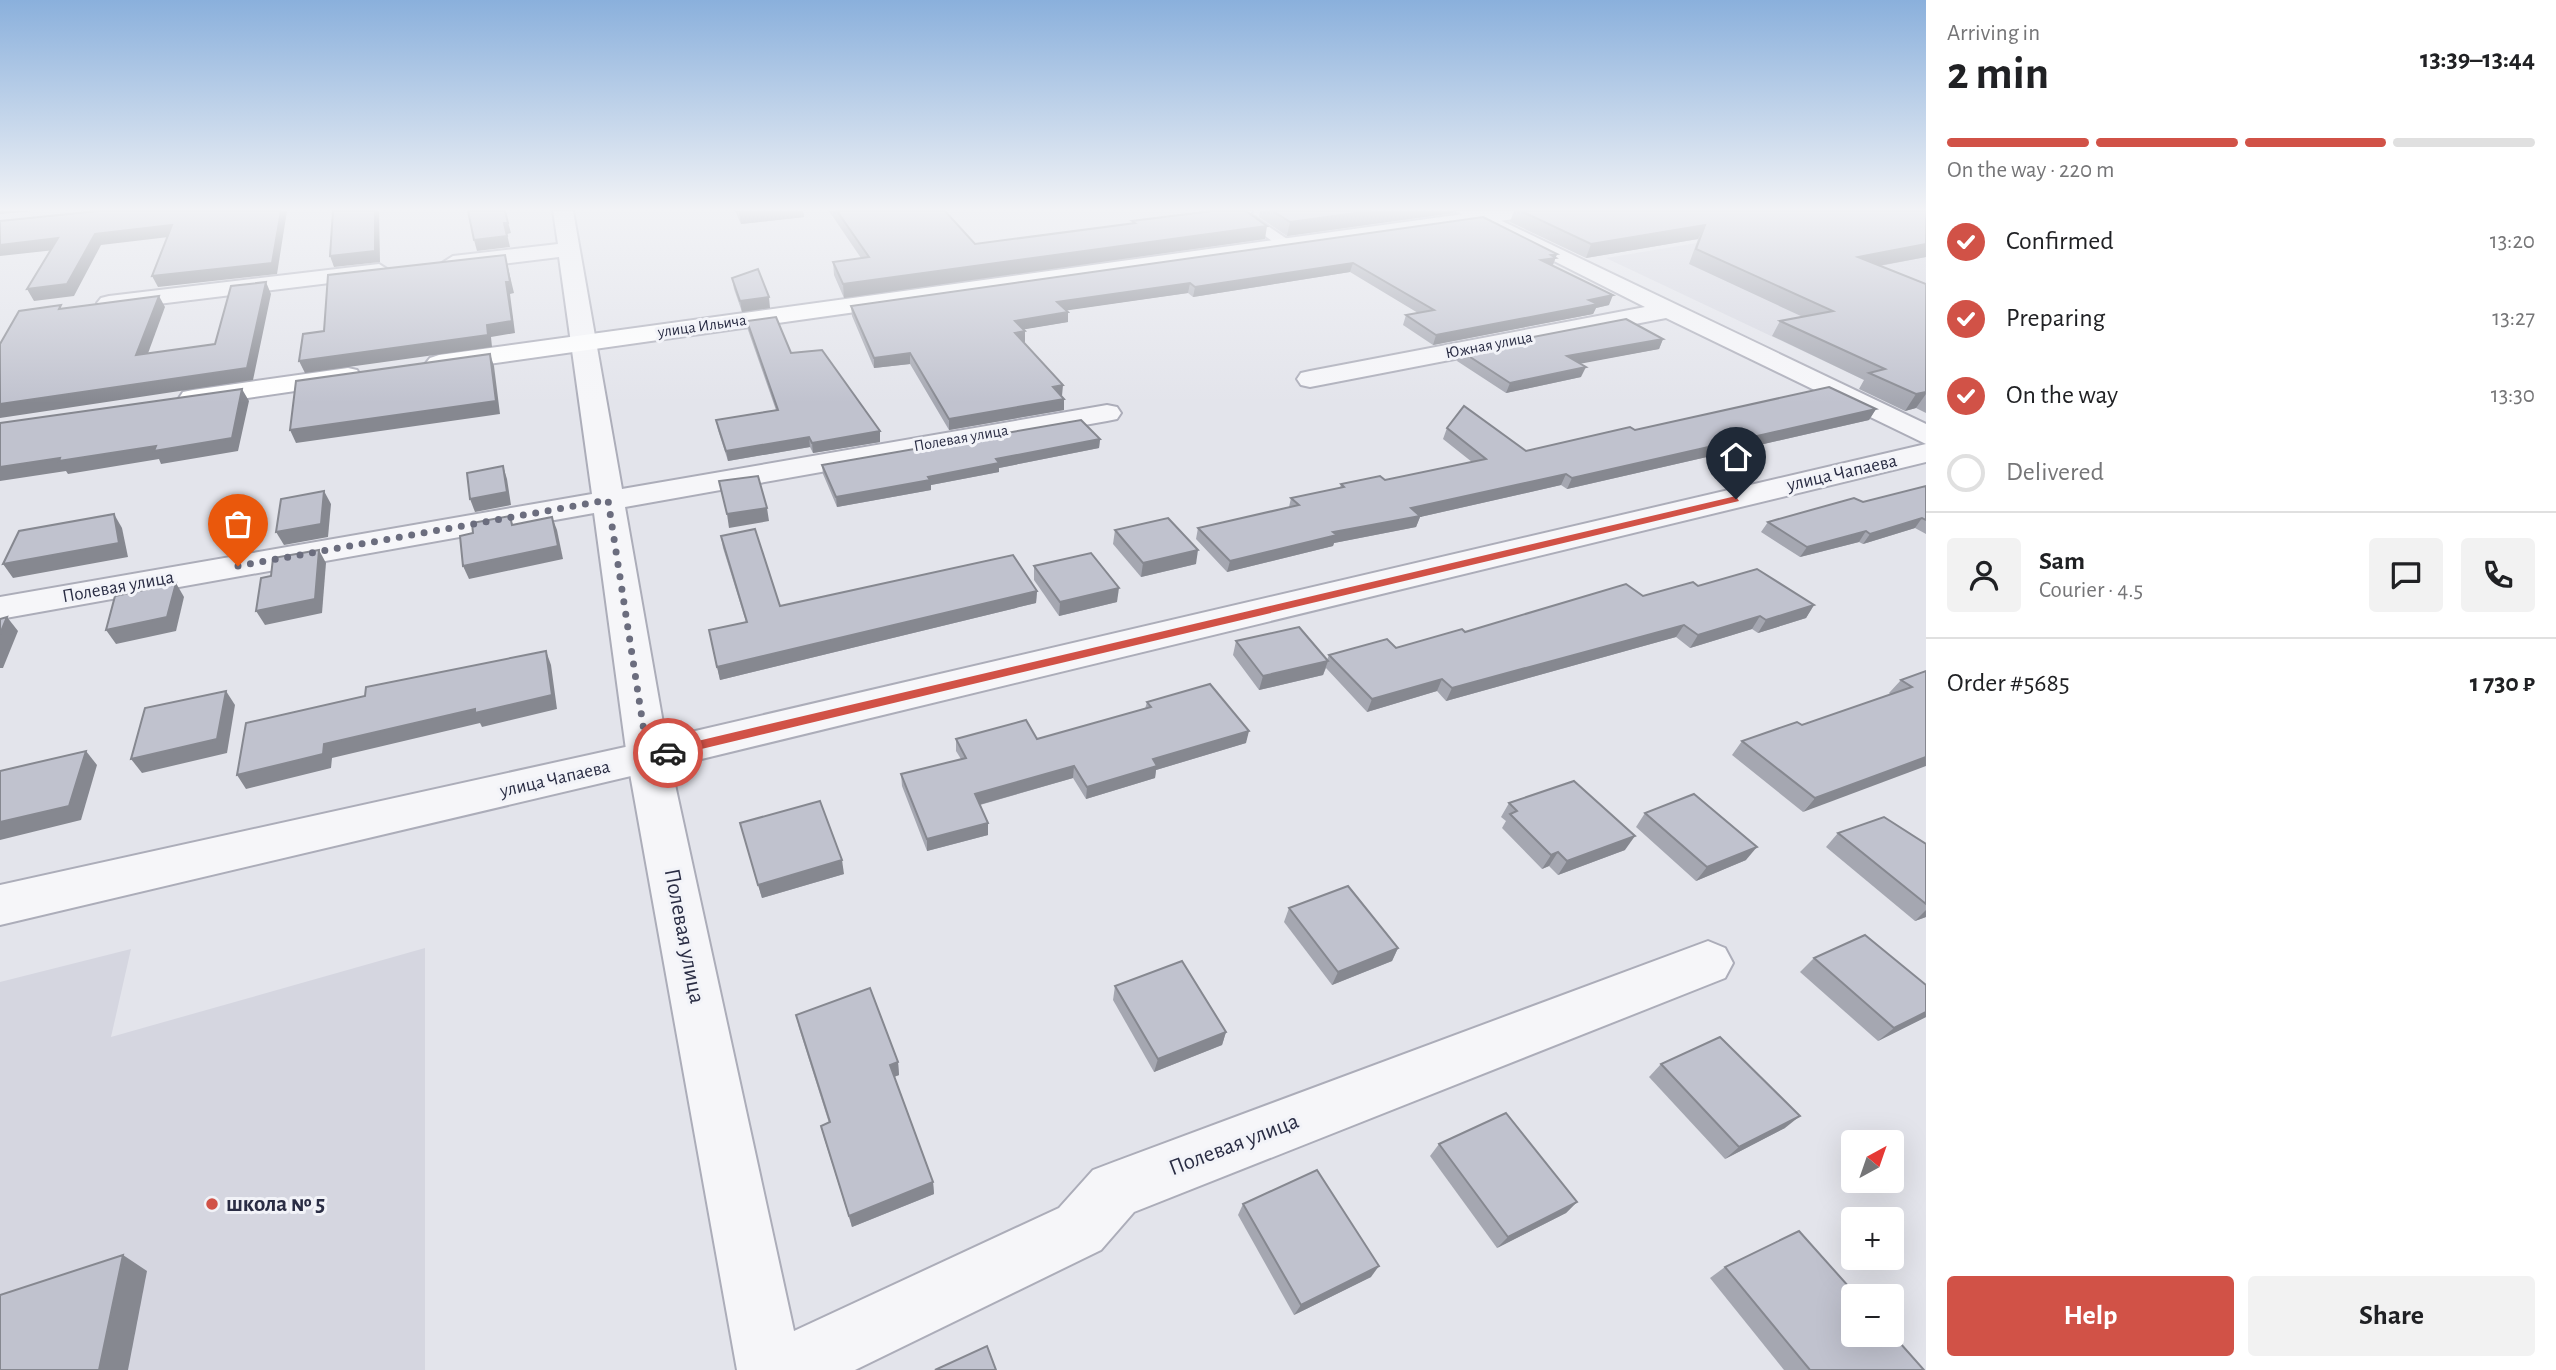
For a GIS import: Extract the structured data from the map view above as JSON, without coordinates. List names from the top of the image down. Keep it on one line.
{"streets":{"main road":["улица Ильича"],"street":["Южная улица","Полевая улица","улица Чапаева"]},"crossings":[["улица Ильича","Полевая улица"],["Полевая улица","улица Чапаева"]],"places":["школа № 5"],"north":"top right","page":{"heading":["2 min","Arriving in","13:39–13:44"],"panel":["Sam","Courier · 4.5","Order #5685","1 730 ₽"],"bar":"On the way · 220 m","list":[["Confirmed","13:20"],["Preparing","13:27"],["On the way","13:30"],"Delivered"],"map_buttons":["+","−"],"buttons":["Help","Share"]}}
